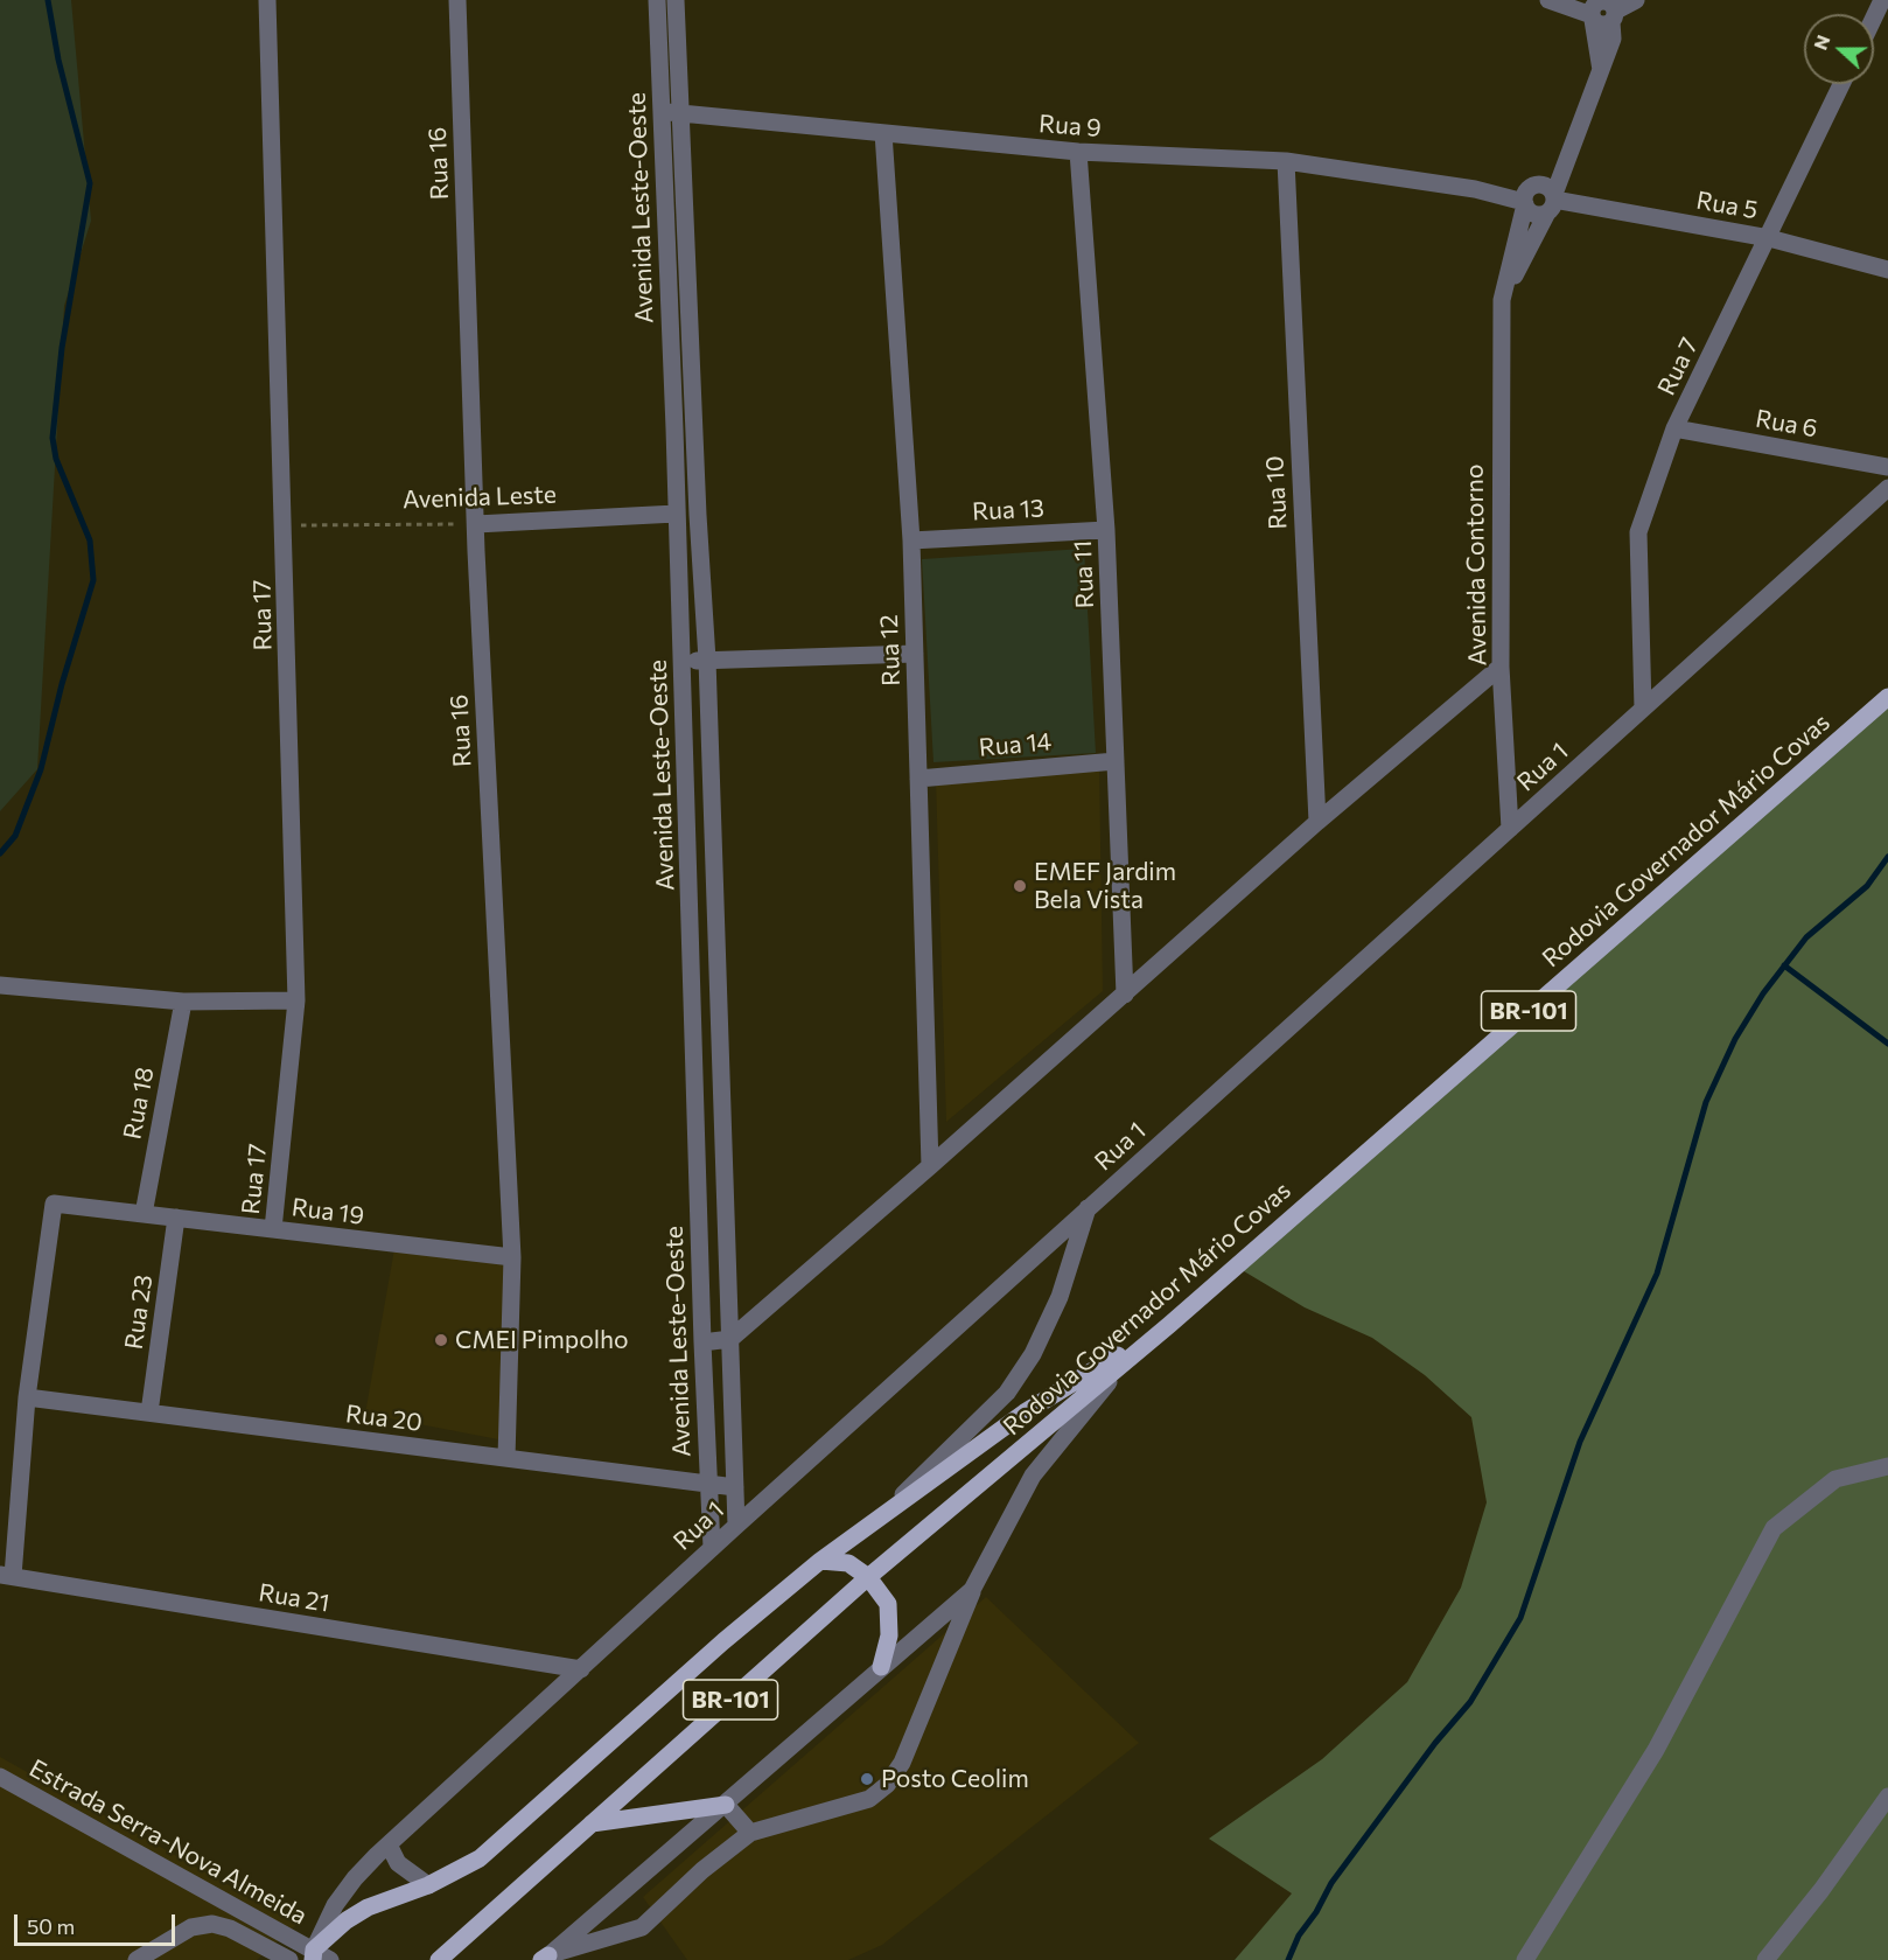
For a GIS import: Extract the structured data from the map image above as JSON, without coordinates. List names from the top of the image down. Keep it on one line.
{"streets":{"main road":["Rodovia Governador Mário Covas","BR-101"],"street":["Rua 9","Rua 16","Rua 5","Avenida Leste-Oeste","Rua 7","Rua 6","Rua 10","Avenida Leste","Rua 13","Avenida Contorno","Rua 11","Rua 17","Rua 12","Rua 14","Rua 1","Rua 18","Rua 19","Rua 23","Rua 20","Rua 21","Estrada Serra-Nova Almeida"]},"crossings":[["Rua 9","Avenida Leste-Oeste"],["Rua 9","Rua 10"],["Rua 9","Avenida Contorno"],["Rua 9","Rua 11"],["Rua 9","Rua 12"],["Rua 16","Avenida Leste"],["Rua 16","Rua 19"],["Rua 16","Rua 20"],["Rua 5","Rua 7"],["Rua 5","Avenida Contorno"],["Avenida Leste-Oeste","Avenida Leste"],["Avenida Leste-Oeste","Rua 1"],["Avenida Leste-Oeste","Rua 20"],["Rua 7","Rua 6"],["Rua 7","Rua 1"],["Avenida Leste","Rua 17"],["Rua 13","Rua 11"],["Rua 13","Rua 12"],["Avenida Contorno","Rua 1"],["Rua 11","Rua 14"],["Rua 17","Rua 19"],["Rua 12","Rua 14"],["Rua 1","Rua 21"],["Rua 1","Estrada Serra-Nova Almeida"],["Rua 18","Rua 19"],["Rua 19","Rua 23"],["Rua 19","Rua 20"],["Rua 23","Rua 20"]],"places":["EMEF Jardim Bela Vista","CMEI Pimpolho","Posto Ceolim"],"scale_bar":"50 m","north":"left"}
